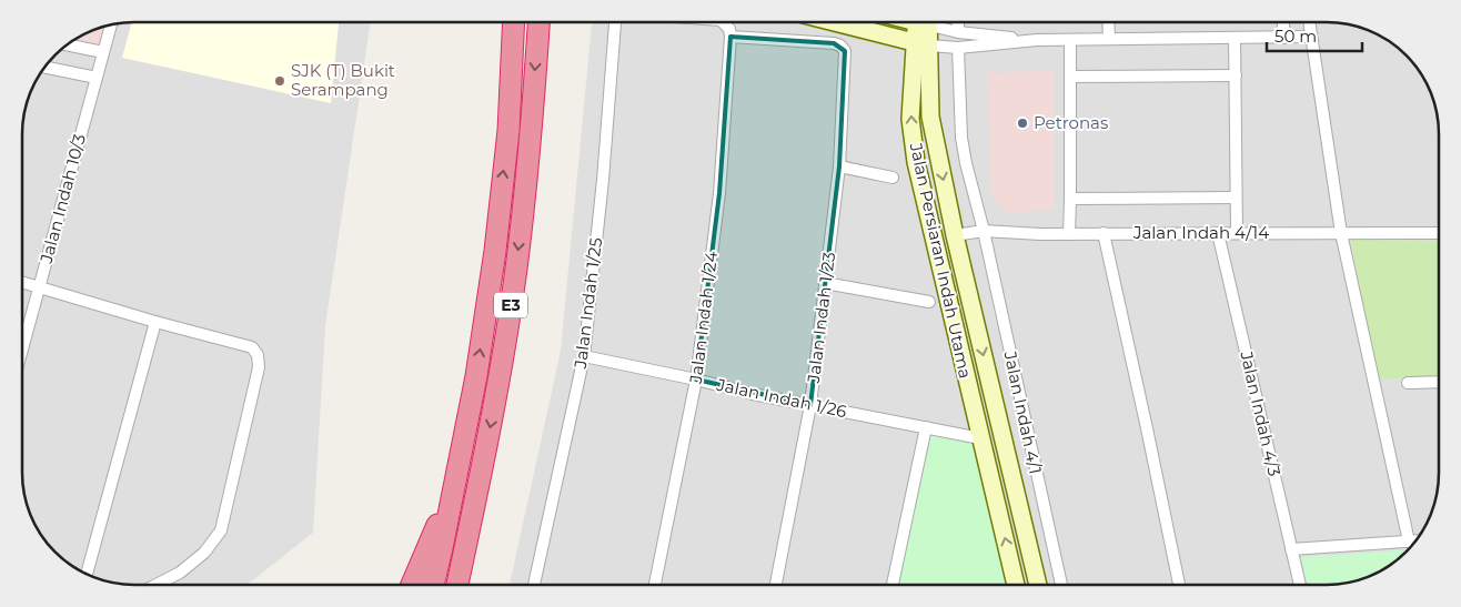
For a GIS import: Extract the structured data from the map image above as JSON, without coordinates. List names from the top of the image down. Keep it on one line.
{"streets":{"highway":["E3"],"main road":["Jalan Persiaran Indah Utama"],"street":["Jalan Indah 10/3","Jalan Indah 4/14","Jalan Indah 1/25","Jalan Indah 1/24","Jalan Indah 1/23","Jalan Indah 1/26","Jalan Indah 4/1","Jalan Indah 4/3"]},"crossings":[["Jalan Indah 4/14","Jalan Persiaran Indah Utama"],["Jalan Indah 4/14","Jalan Indah 4/1"],["Jalan Indah 4/14","Jalan Indah 4/3"],["Jalan Persiaran Indah Utama","Jalan Indah 1/26"],["Jalan Indah 1/25","Jalan Indah 1/26"],["Jalan Indah 1/24","Jalan Indah 1/23"],["Jalan Indah 1/24","Jalan Indah 1/26"],["Jalan Indah 1/23","Jalan Indah 1/26"]],"places":["SJK (T) Bukit Serampang","Petronas"],"scale_bar":"50 m"}
